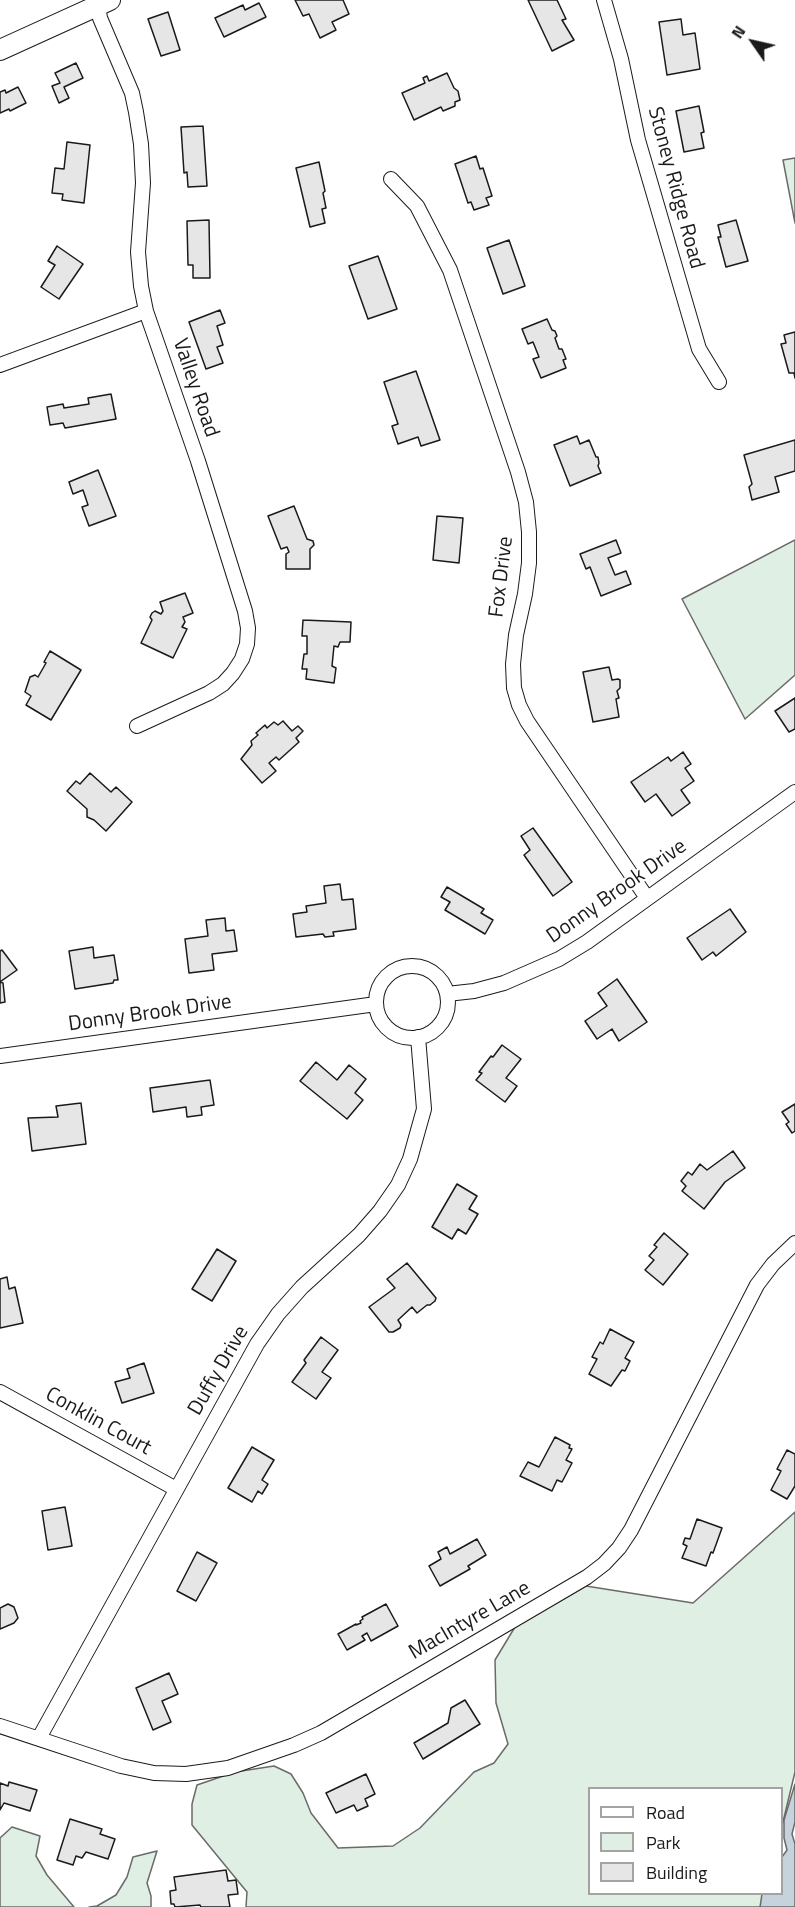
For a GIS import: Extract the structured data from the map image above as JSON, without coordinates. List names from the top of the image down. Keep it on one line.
{"streets":{"street":["Stoney Ridge Road","Valley Road","Fox Drive","Donny Brook Drive","Duffy Drive","Conklin Court","MacIntyre Lane"]},"crossings":[["Fox Drive","Donny Brook Drive"],["Donny Brook Drive","Duffy Drive"],["Duffy Drive","Conklin Court"],["Duffy Drive","MacIntyre Lane"]],"legend":["Road","Park","Building"],"north":"top left"}
